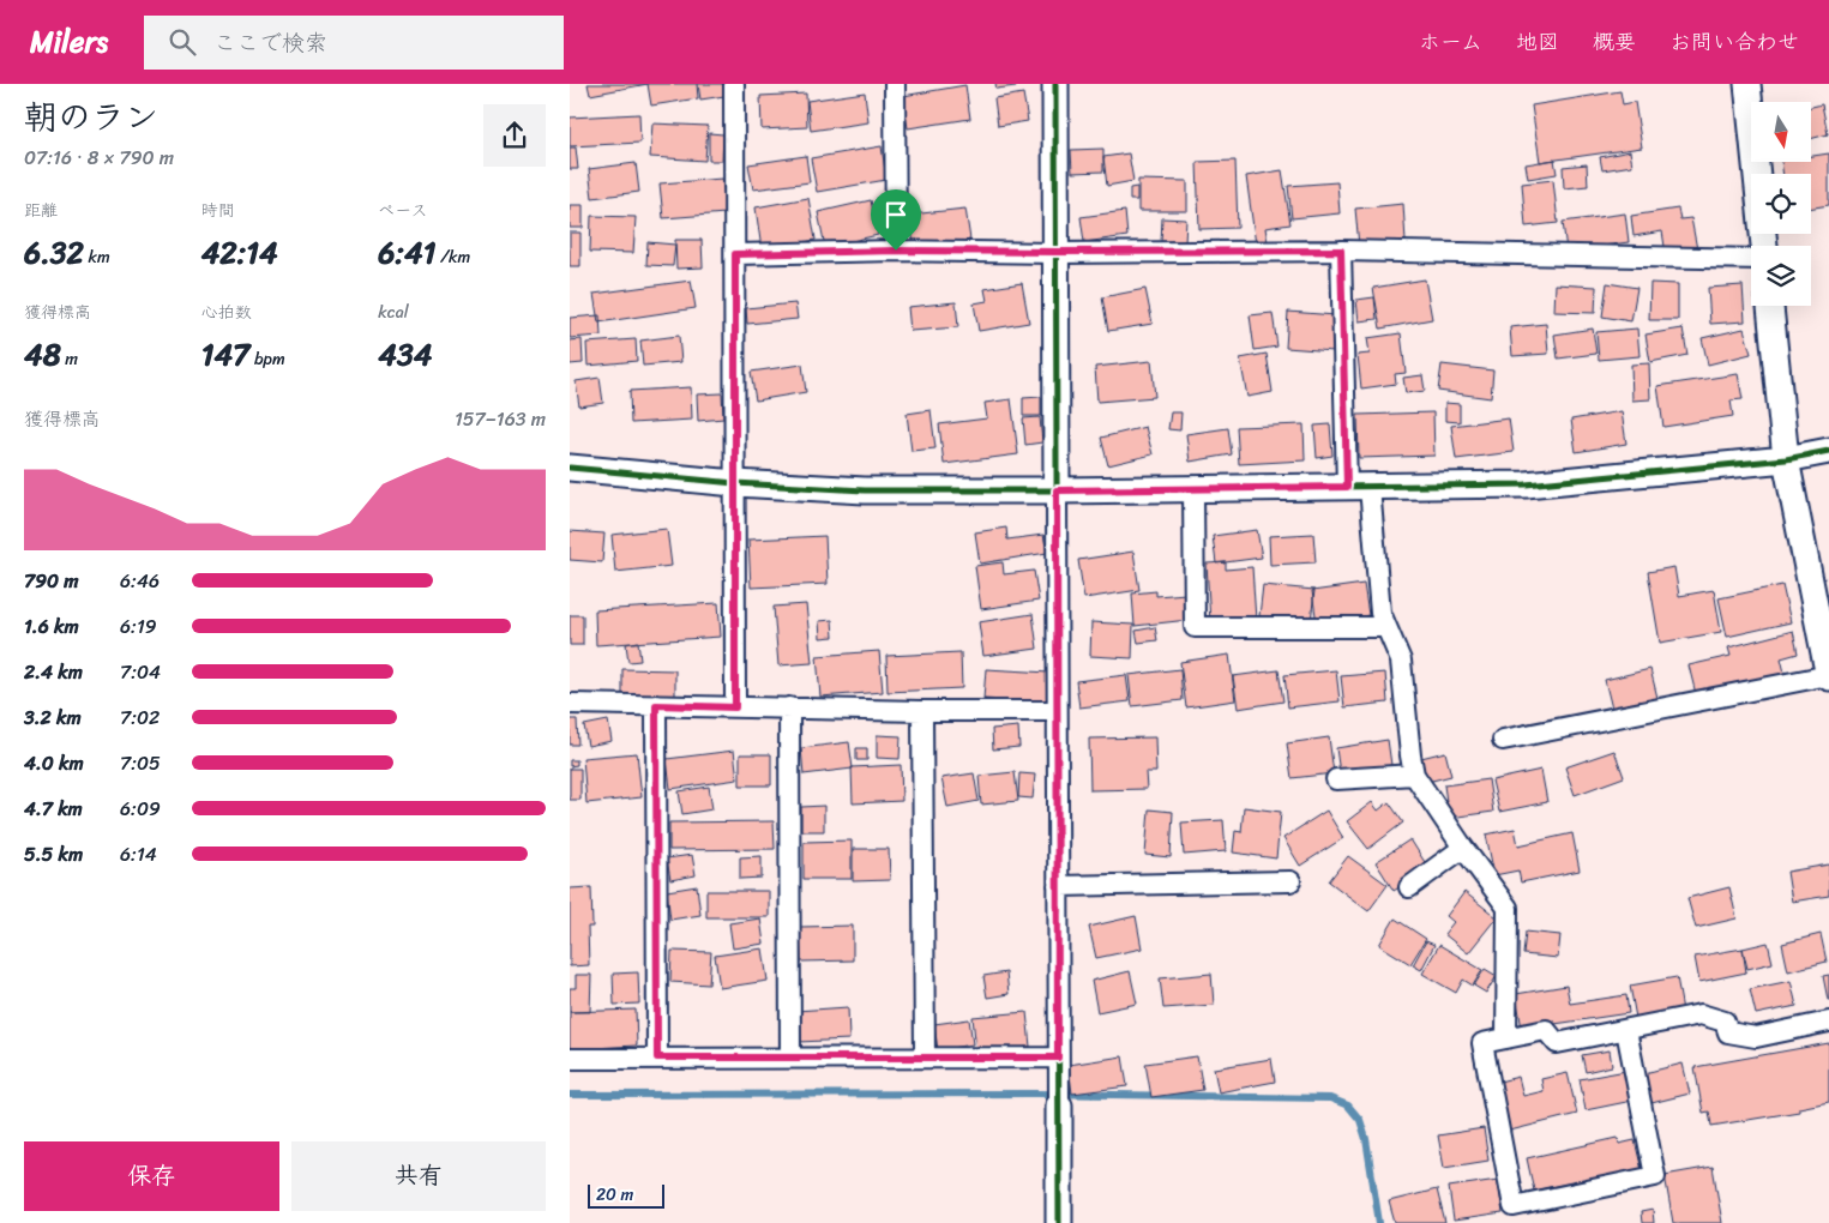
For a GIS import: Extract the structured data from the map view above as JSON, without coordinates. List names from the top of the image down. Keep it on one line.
{"scale_bar":"20 m","north":"bottom","page":{"header":"Milers","search":"ここで検索","nav":["ホーム","地図","概要","お問い合わせ"],"heading":["朝のラン","07:16 · 8 × 790 m"],"stats":[["距離","6.32 km"],["時間","42:14"],["ペース","6:41 /km"],["獲得標高","48 m"],["心拍数","147 bpm"],["kcal","434"]],"chart":["獲得標高","157–163 m"],"list":[{"name":"790 m","note":"6:46"},{"name":"1.6 km","note":"6:19"},{"name":"2.4 km","note":"7:04"},{"name":"3.2 km","note":"7:02"},{"name":"4.0 km","note":"7:05"},{"name":"4.7 km","note":"6:09"},{"name":"5.5 km","note":"6:14"}],"buttons":["保存","共有"],"scale":"20 m"}}
